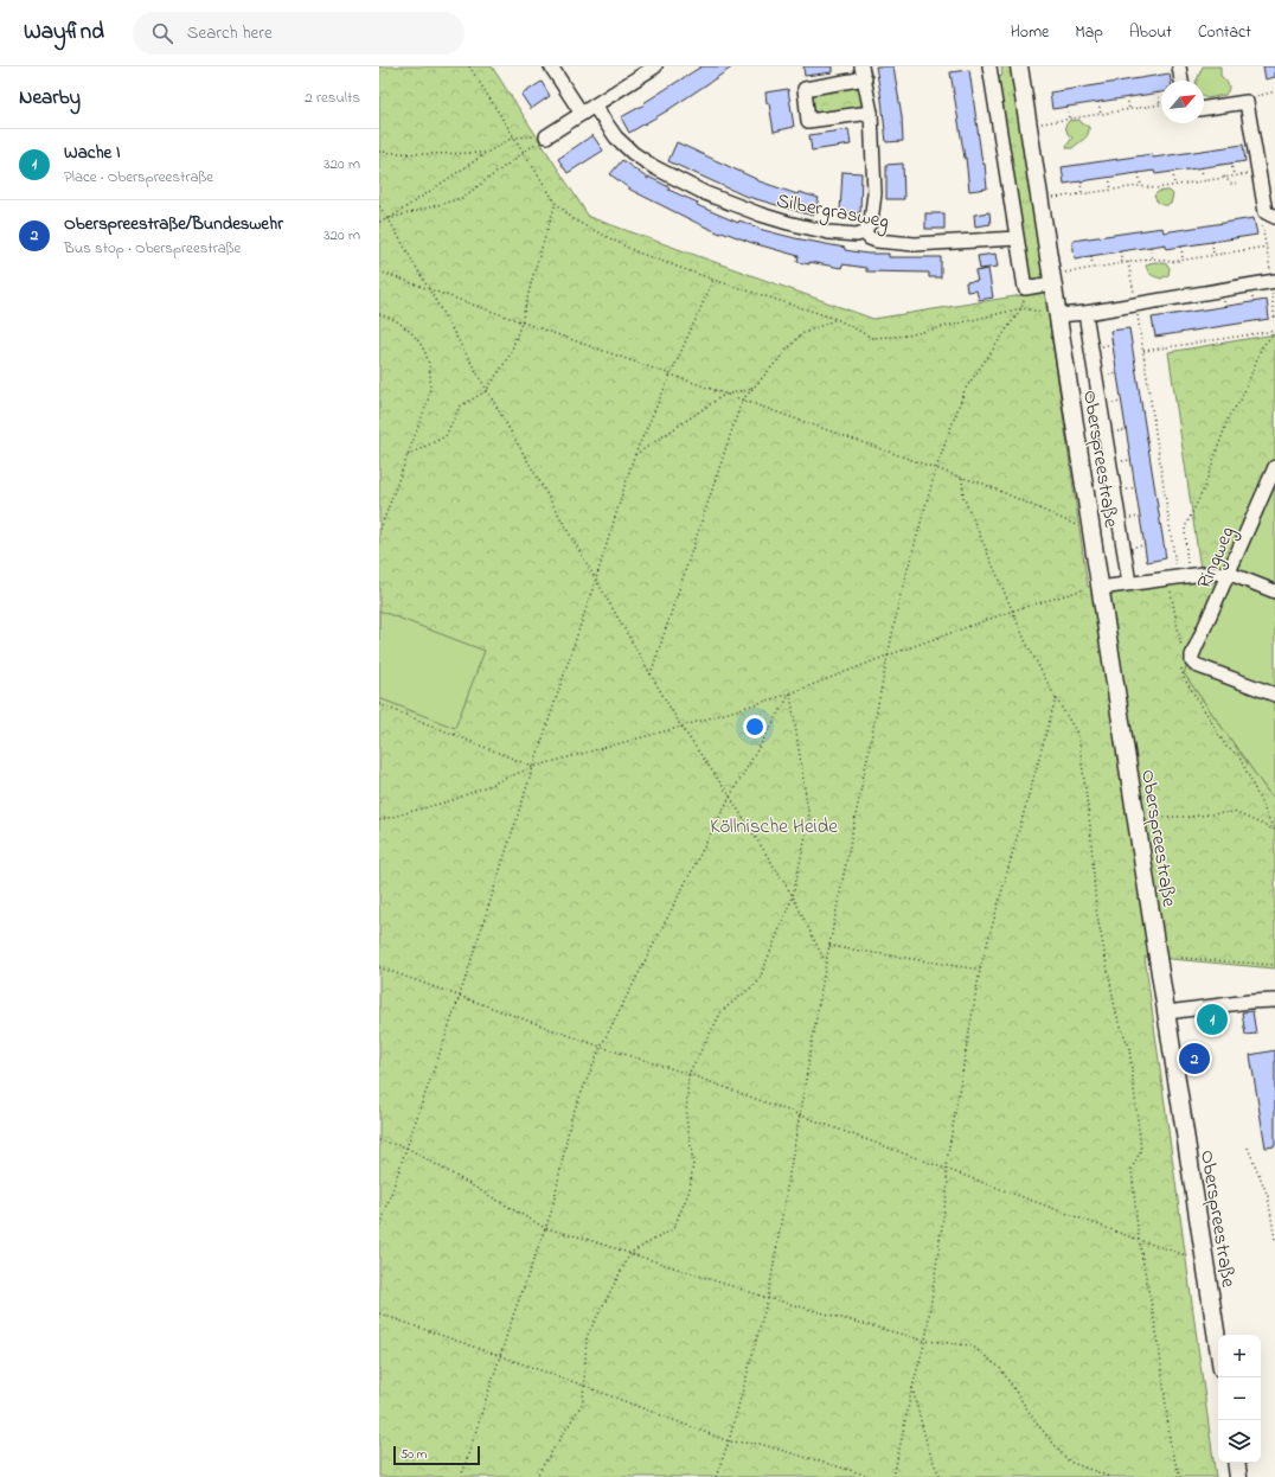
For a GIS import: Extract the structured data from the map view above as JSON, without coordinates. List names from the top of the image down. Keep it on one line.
{"streets":{"main road":["Oberspreestraße"],"street":["Silbergrasweg","Ringweg"]},"parks":["Köllnische Heide"],"scale_bar":"50 m","north":"top right","page":{"header":"Wayfind","search":"Search here","nav":["Home","Map","About","Contact"],"heading":["Nearby","2 results"],"list":[{"mark":"1","name":"Wache I","note":"Place · Oberspreestraße","value":"320 m"},{"mark":"2","name":"Oberspreestraße/Bundeswehr","note":"Bus stop · Oberspreestraße","value":"320 m"}],"pins":["1","2"],"map_buttons":["+","−"],"scale":"50 m"}}
